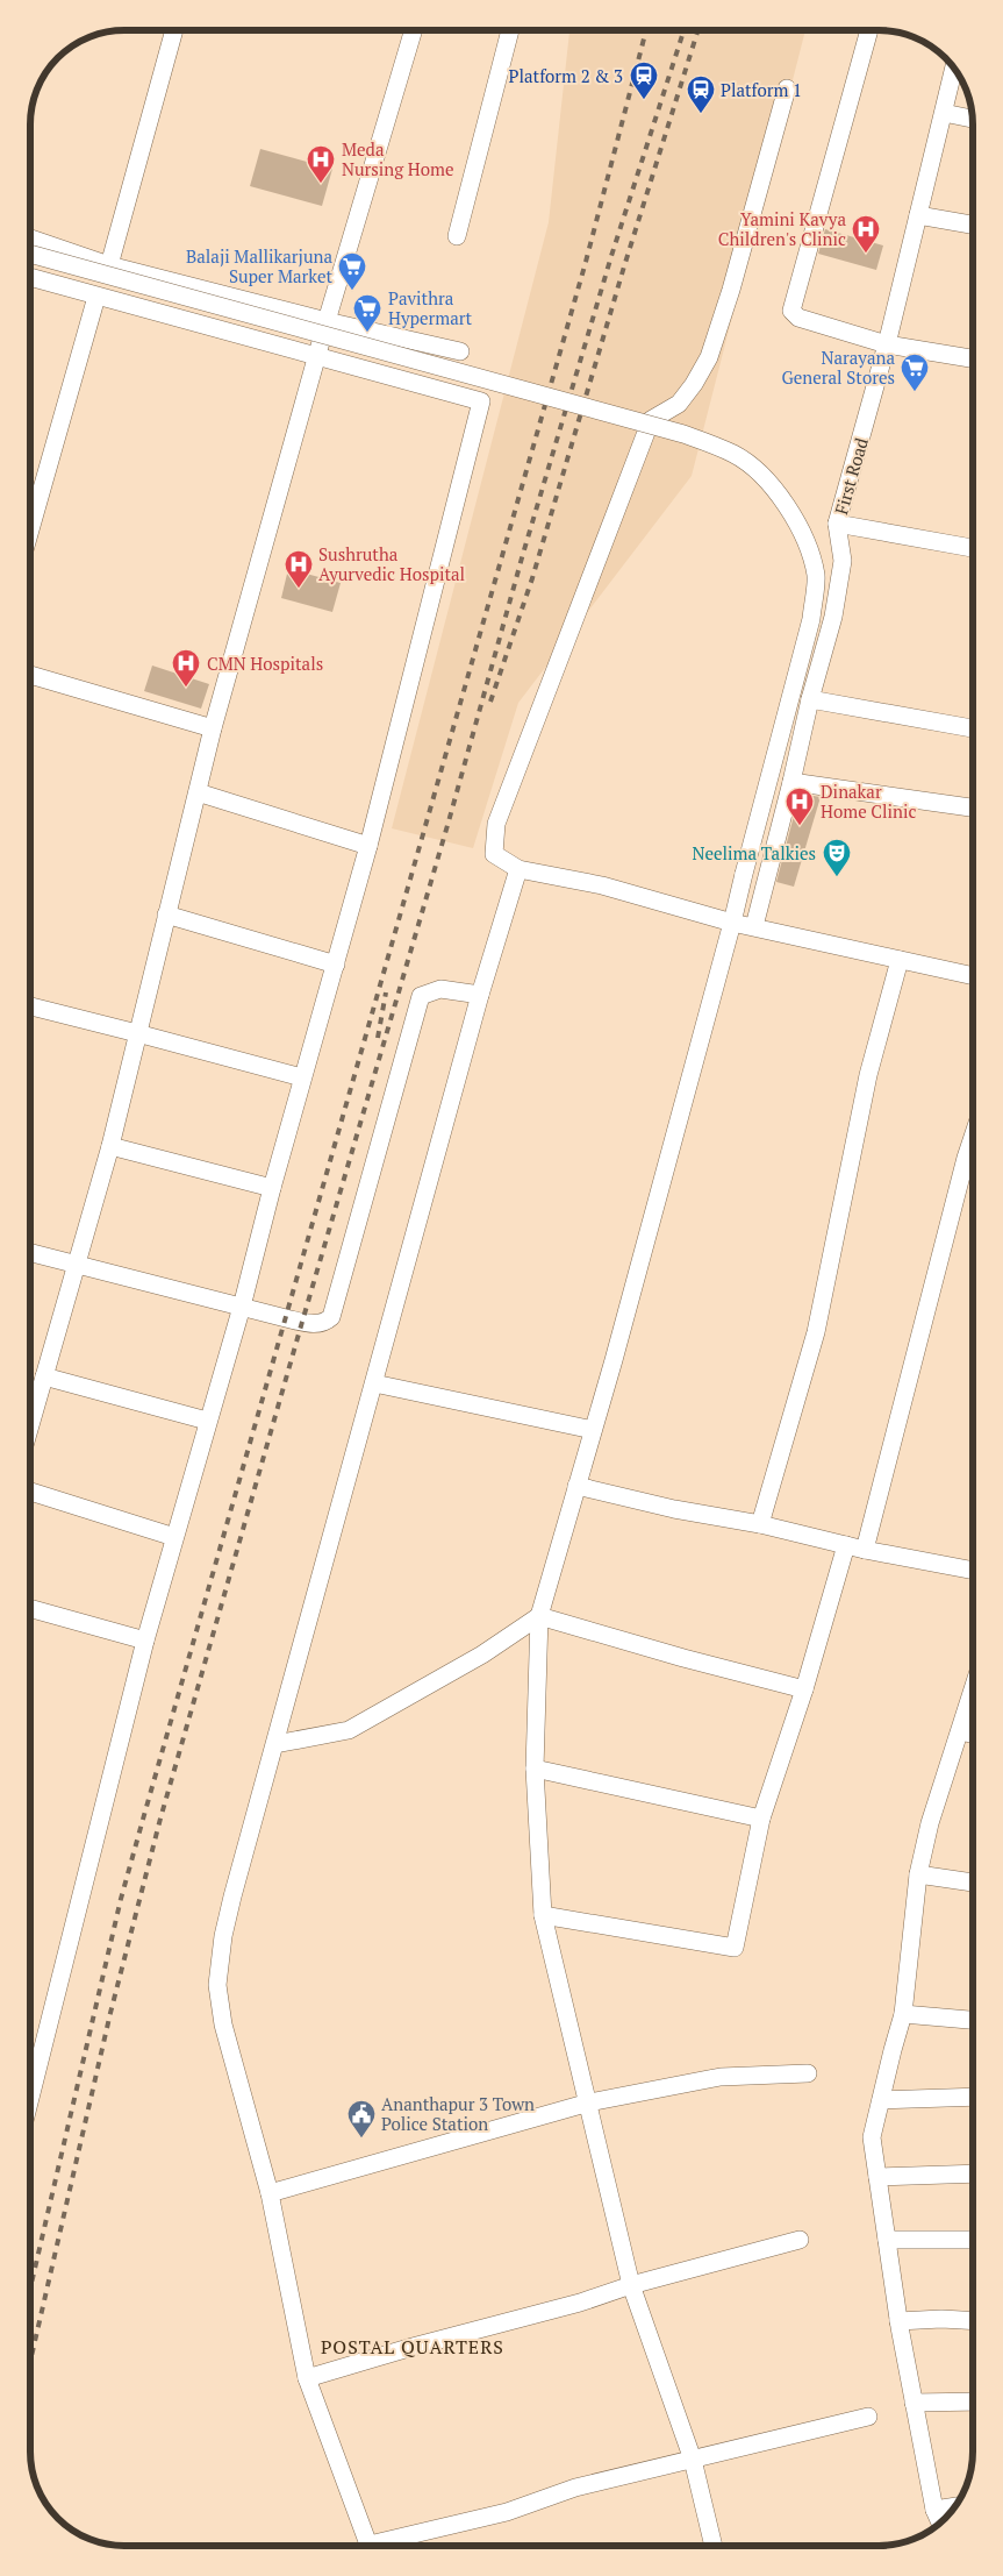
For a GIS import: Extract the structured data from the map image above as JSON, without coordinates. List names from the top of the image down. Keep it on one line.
{"streets":{"street":["First Road"]},"districts":["POSTAL QUARTERS"],"places":{"station":["Platform 2 & 3","Platform 1"],"hospital":["Meda Nursing Home","Yamini Kavya Children's Clinic","Sushrutha Ayurvedic Hospital","CMN Hospitals","Dinakar Home Clinic"],"supermarket":["Balaji Mallikarjuna Super Market","Pavithra Hypermart","Narayana General Stores"],"theatre":["Neelima Talkies"],"public building":["Ananthapur 3 Town Police Station"]}}
